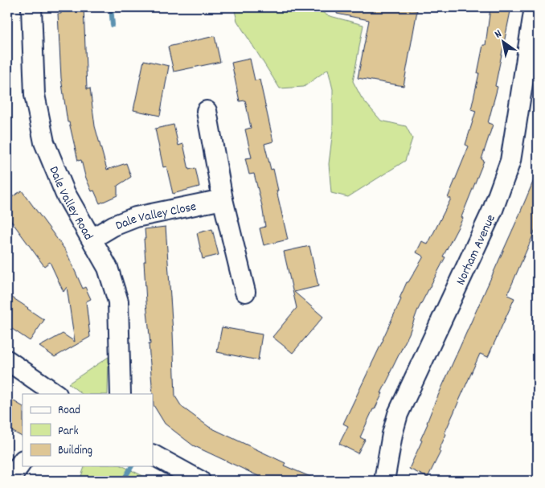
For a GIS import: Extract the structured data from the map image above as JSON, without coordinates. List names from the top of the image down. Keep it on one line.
{"streets":{"street":["Dale Valley Road","Dale Valley Close","Norham Avenue"]},"crossings":[["Dale Valley Road","Dale Valley Close"]],"legend":["Road","Park","Building"],"north":"top left"}
